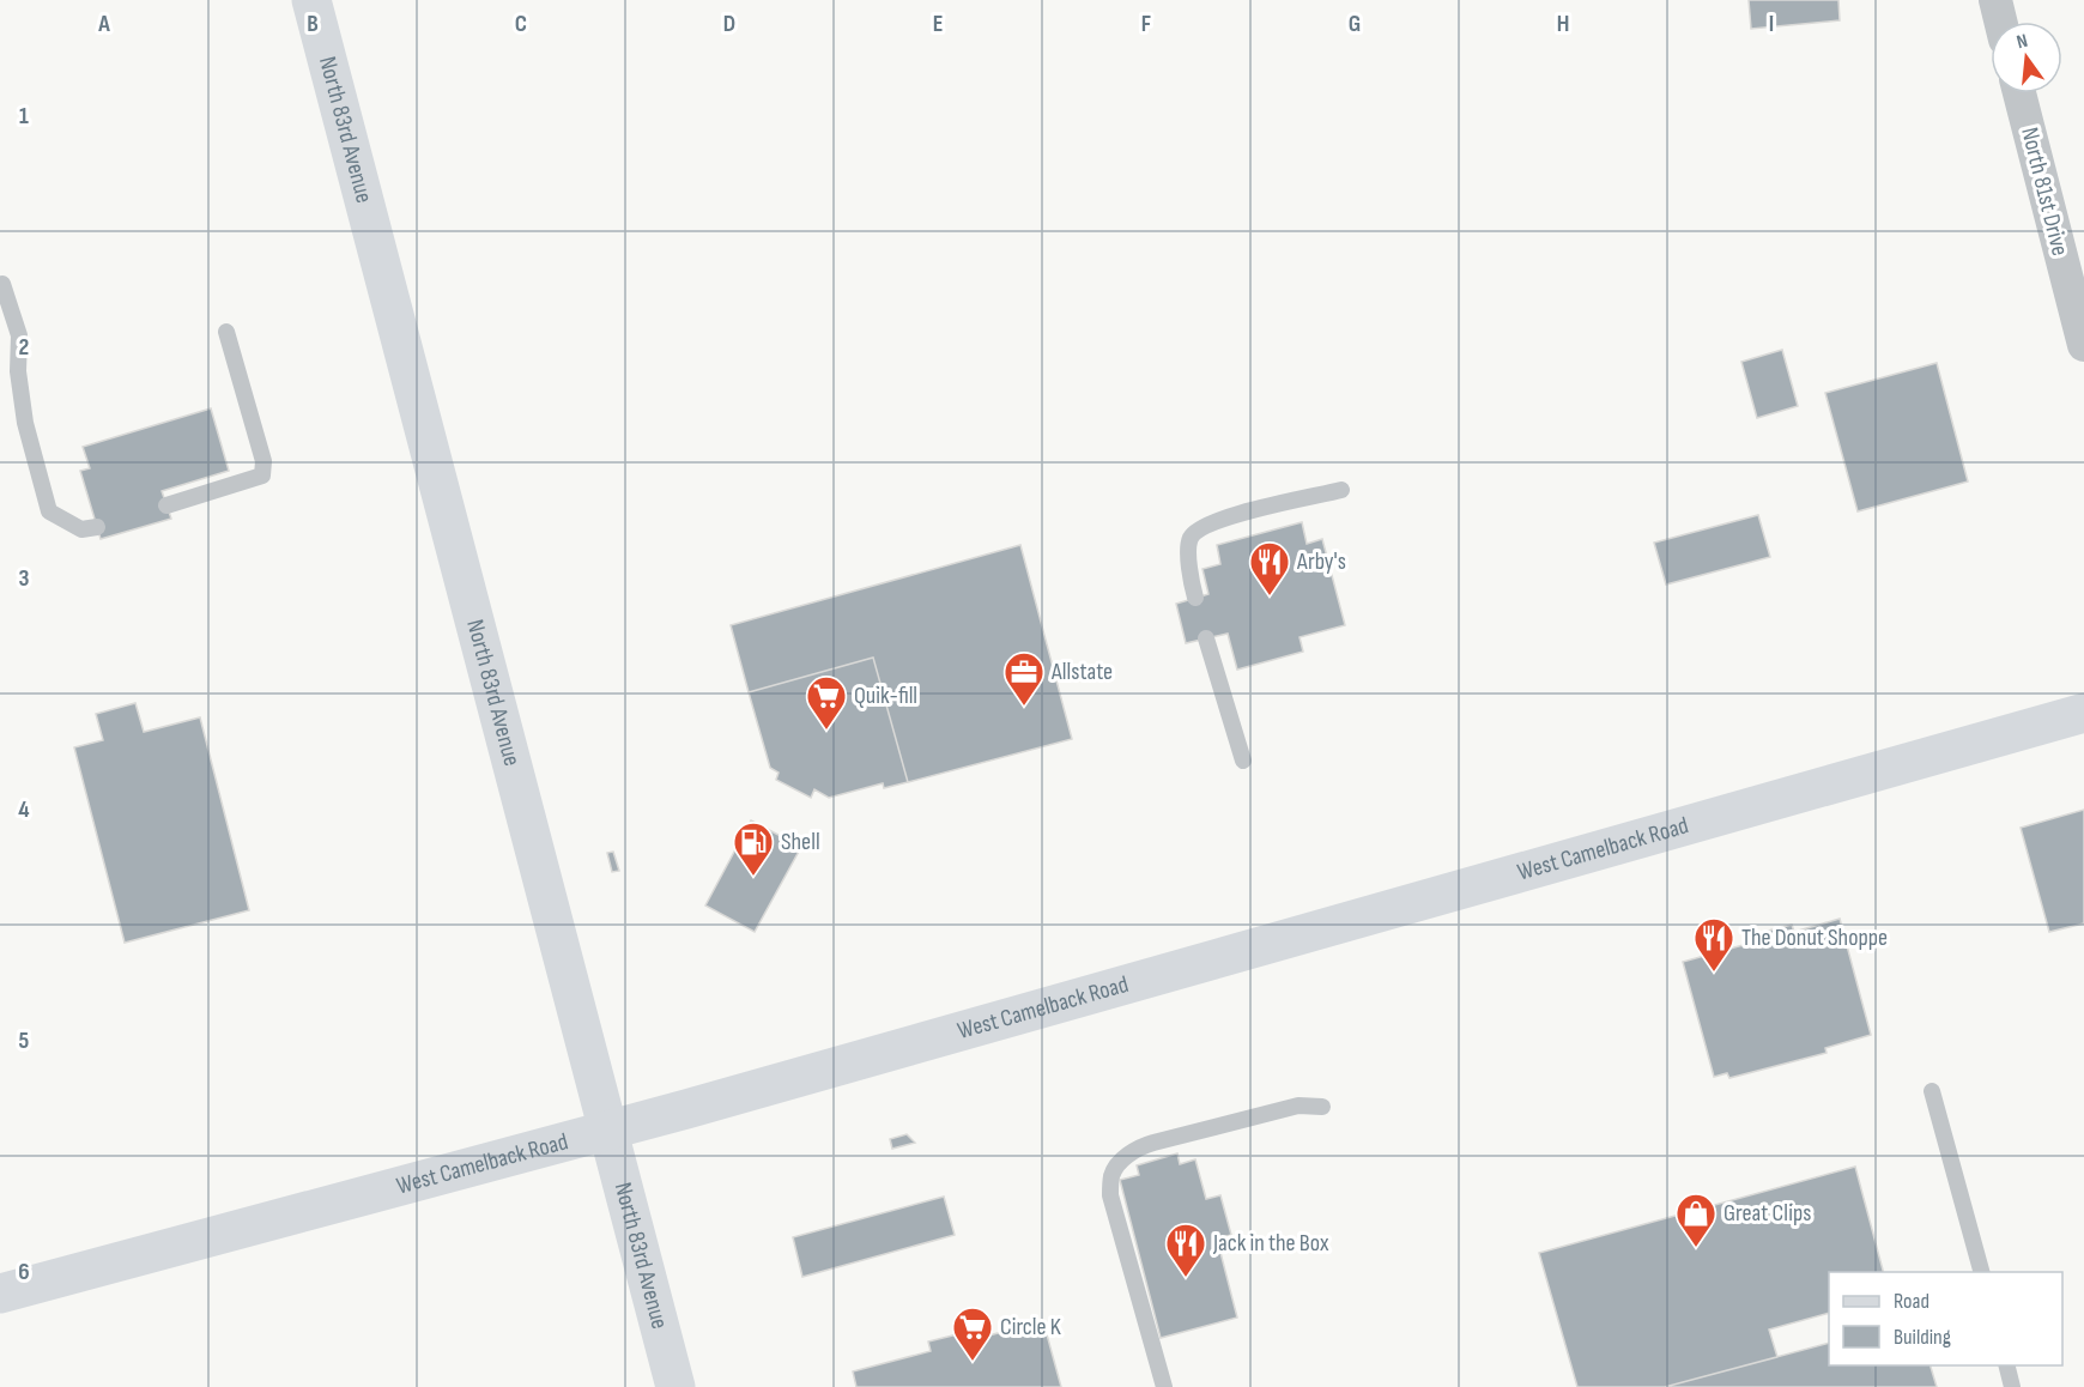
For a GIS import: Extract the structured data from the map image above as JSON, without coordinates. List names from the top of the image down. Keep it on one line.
{"streets":{"main road":["North 83rd Avenue","West Camelback Road"],"street":["North 81st Drive"]},"crossings":[["North 83rd Avenue","West Camelback Road"]],"places":{"restaurant":["Arby's","The Donut Shoppe","Jack in the Box"],"office":["Allstate"],"supermarket":["Quik-fill","Circle K"],"fuel station":["Shell"],"shop":["Great Clips"]},"legend":["Road","Building"],"north":"top","grid":{"columns":["A","B","C","D","E","F","G","H","I"],"rows":["1","2","3","4","5","6"]}}
